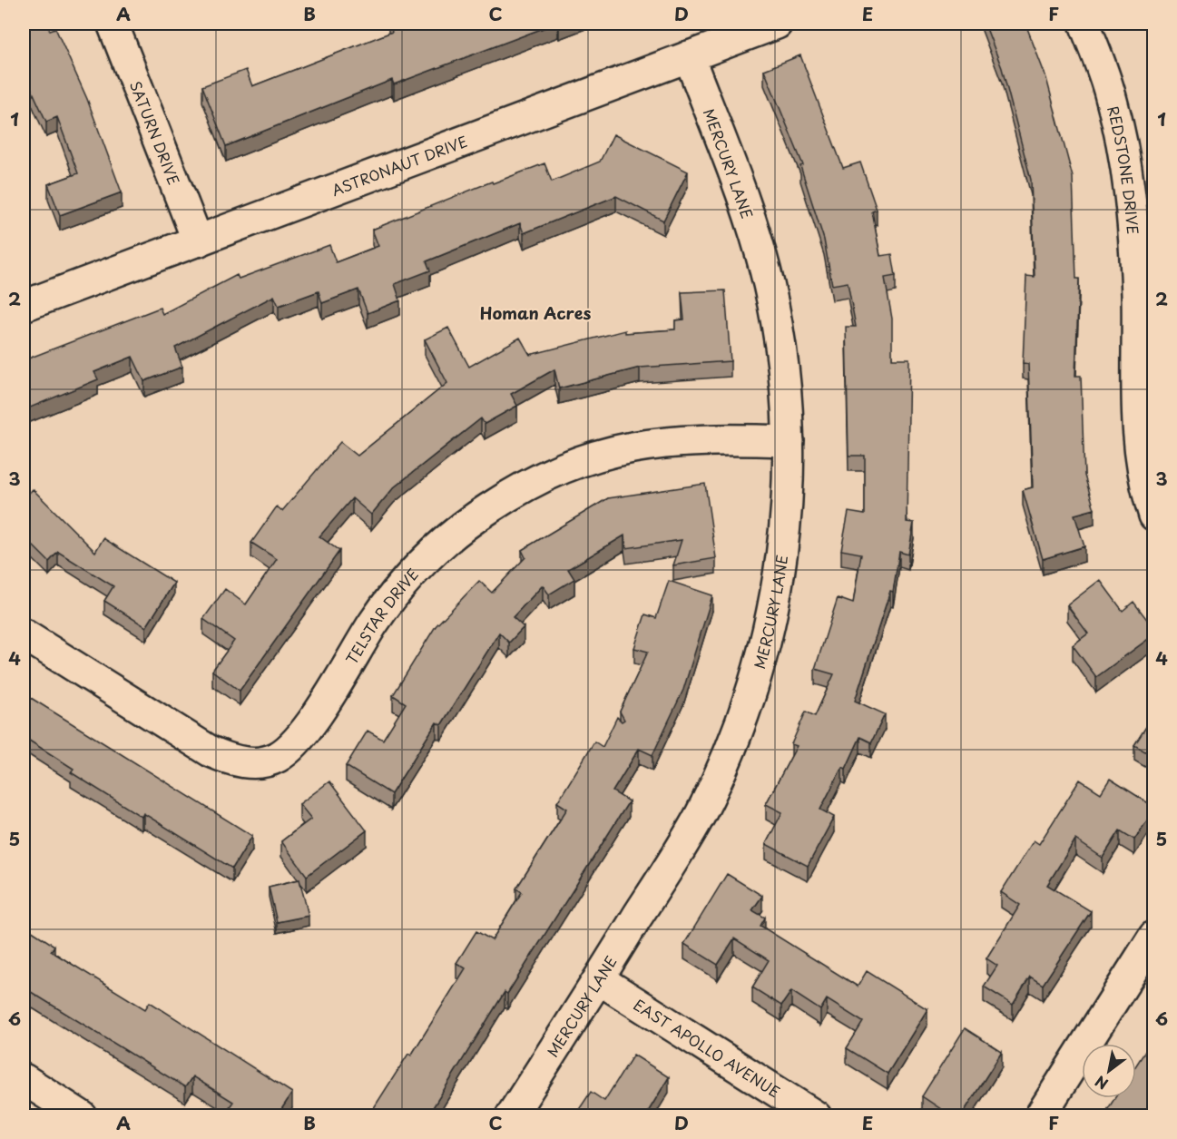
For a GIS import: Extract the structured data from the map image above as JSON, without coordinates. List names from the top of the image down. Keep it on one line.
{"streets":{"street":["SATURN DRIVE","MERCURY LANE","ASTRONAUT DRIVE","REDSTONE DRIVE","TELSTAR DRIVE","EAST APOLLO AVENUE"]},"crossings":[["SATURN DRIVE","ASTRONAUT DRIVE"],["MERCURY LANE","ASTRONAUT DRIVE"],["MERCURY LANE","TELSTAR DRIVE"],["MERCURY LANE","EAST APOLLO AVENUE"]],"districts":["Homan Acres"],"north":"bottom left","grid":{"columns":["A","B","C","D","E","F"],"rows":["1","2","3","4","5","6"]}}
